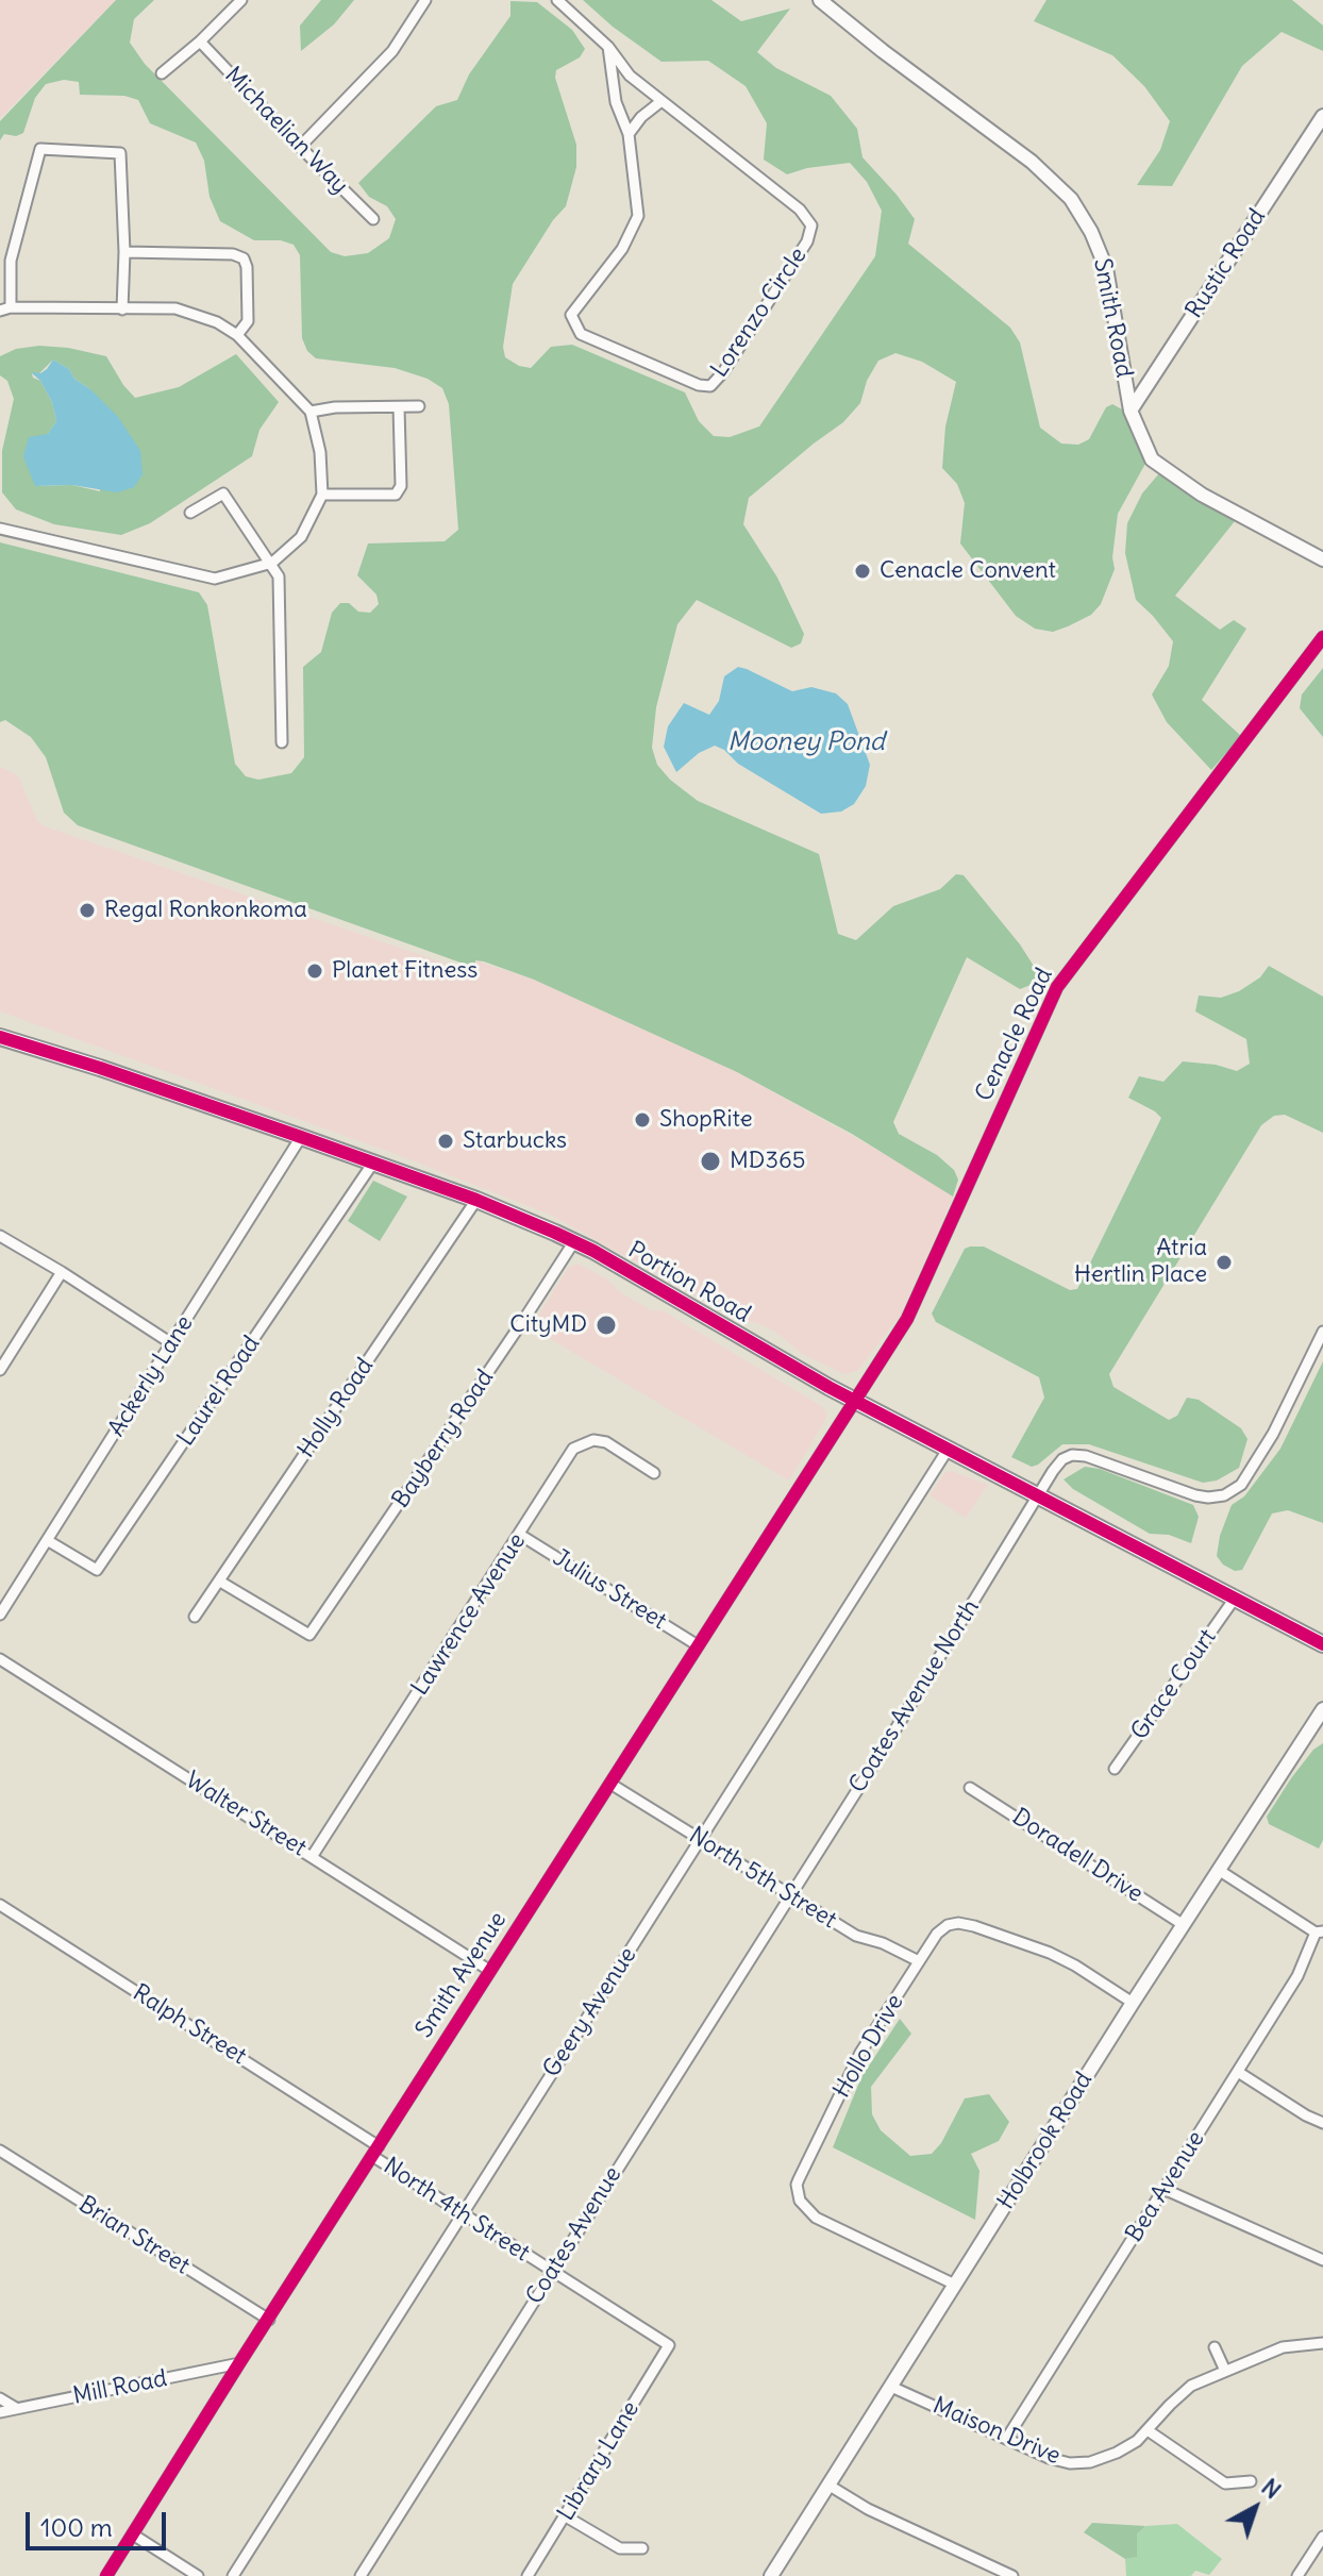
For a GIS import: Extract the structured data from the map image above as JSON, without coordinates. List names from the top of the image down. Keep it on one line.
{"streets":{"main road":["Portion Road"],"street":["Michaelian Way","Rustic Road","Lorenzo Circle","Smith Road","Cenacle Road","Ackerly Lane","Laurel Road","Holly Road","Bayberry Road","Julius Street","Lawrence Avenue","Grace Court","Coates Avenue North","Walter Street","Doradell Drive","North 5th Street","Smith Avenue","Geery Avenue","Ralph Street","Hollo Drive","Holbrook Road","Bea Avenue","North 4th Street","Brian Street","Coates Avenue","Mill Road","Maison Drive","Library Lane"]},"crossings":[["Rustic Road","Smith Road"],["Cenacle Road","Portion Road"],["Cenacle Road","Smith Avenue"],["Portion Road","Ackerly Lane"],["Portion Road","Laurel Road"],["Portion Road","Holly Road"],["Portion Road","Bayberry Road"],["Portion Road","Grace Court"],["Portion Road","Coates Avenue North"],["Portion Road","Smith Avenue"],["Portion Road","Geery Avenue"],["Ackerly Lane","Laurel Road"],["Holly Road","Bayberry Road"],["Julius Street","Lawrence Avenue"],["Julius Street","Smith Avenue"],["Lawrence Avenue","Walter Street"],["Coates Avenue North","North 5th Street"],["Coates Avenue North","Coates Avenue"],["Walter Street","Smith Avenue"],["Doradell Drive","Holbrook Road"],["North 5th Street","Smith Avenue"],["North 5th Street","Geery Avenue"],["North 5th Street","Hollo Drive"],["North 5th Street","Coates Avenue"],["Smith Avenue","Ralph Street"],["Smith Avenue","North 4th Street"],["Smith Avenue","Brian Street"],["Smith Avenue","Mill Road"],["Geery Avenue","North 4th Street"],["Ralph Street","North 4th Street"],["Hollo Drive","Holbrook Road"],["Holbrook Road","Maison Drive"],["Bea Avenue","Maison Drive"],["North 4th Street","Coates Avenue"],["North 4th Street","Library Lane"]],"water":["Mooney Pond"],"places":["Cenacle Convent","Regal Ronkonkoma","Planet Fitness","ShopRite","Starbucks","MD365","Atria Hertlin Place","CityMD"],"scale_bar":"100 m","north":"top right"}
